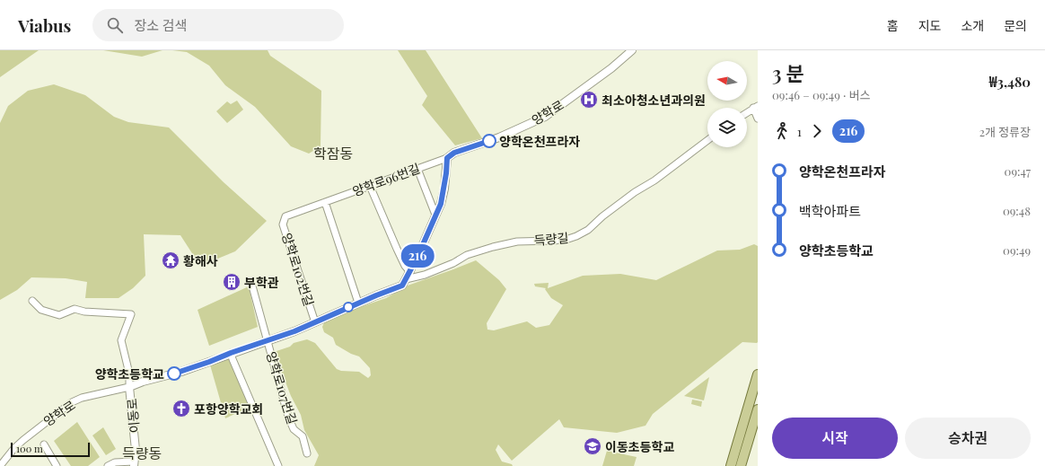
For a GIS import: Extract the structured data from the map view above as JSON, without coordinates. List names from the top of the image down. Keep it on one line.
{"streets":{"street":["양학로","양학로96번길","득량길","양학로102번길","양학로107번길","이동로"]},"crossings":[["양학로","양학로96번길"],["양학로","득량길"],["양학로","양학로102번길"],["양학로","양학로107번길"],["양학로","이동로"],["양학로96번길","양학로102번길"]],"districts":["학잠동","득량동"],"places":{"hospital":["최소아청소년과의원"],"other":["양학온천프라자","양학초등학교"],"temple":["황해사"],"building":["부학관"],"church":["포항양학교회"],"school or university":["이동초등학교"]},"lines":["bus line 216"],"scale_bar":"100 m","north":"left","page":{"header":"Viabus","search":"장소 검색","nav":["홈","지도","소개","문의"],"on_map":"216","heading":["3 분","09:46 – 09:49 · 버스","₩3,480"],"legs":["1","216","2개 정류장"],"list":[{"name":"양학온천프라자","value":"09:47"},{"name":"백학아파트","value":"09:48"},{"name":"양학초등학교","value":"09:49"}],"buttons":["시작","승차권"],"scale":"100 m"}}
